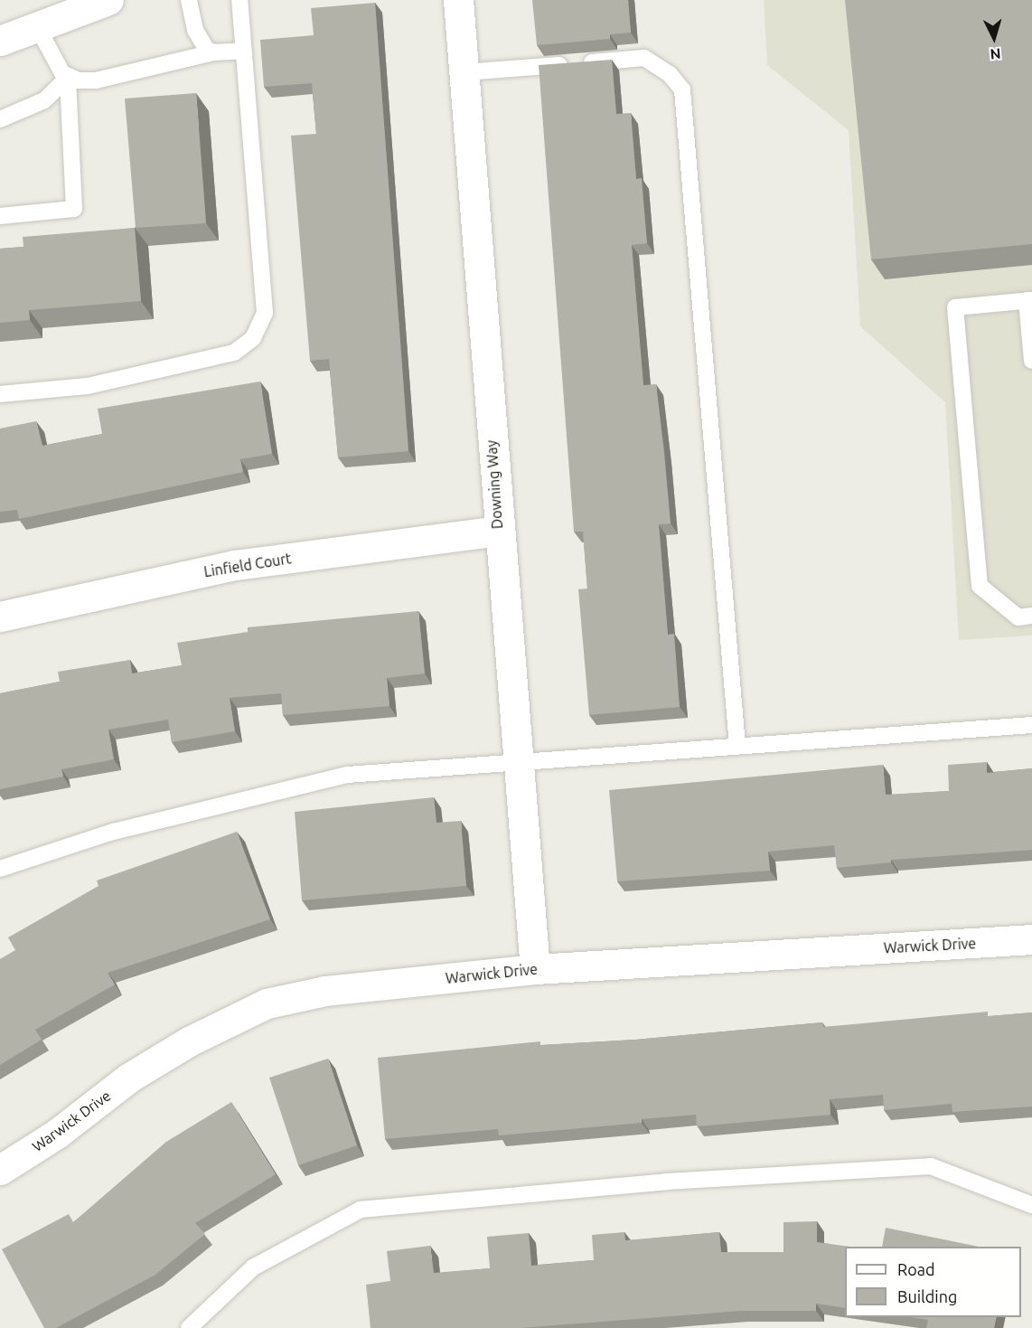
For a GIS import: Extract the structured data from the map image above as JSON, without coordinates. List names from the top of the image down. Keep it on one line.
{"streets":{"street":["Downing Way","Linfield Court","Warwick Drive"]},"crossings":[["Downing Way","Linfield Court"],["Downing Way","Warwick Drive"]],"legend":["Road","Building"],"north":"bottom"}
